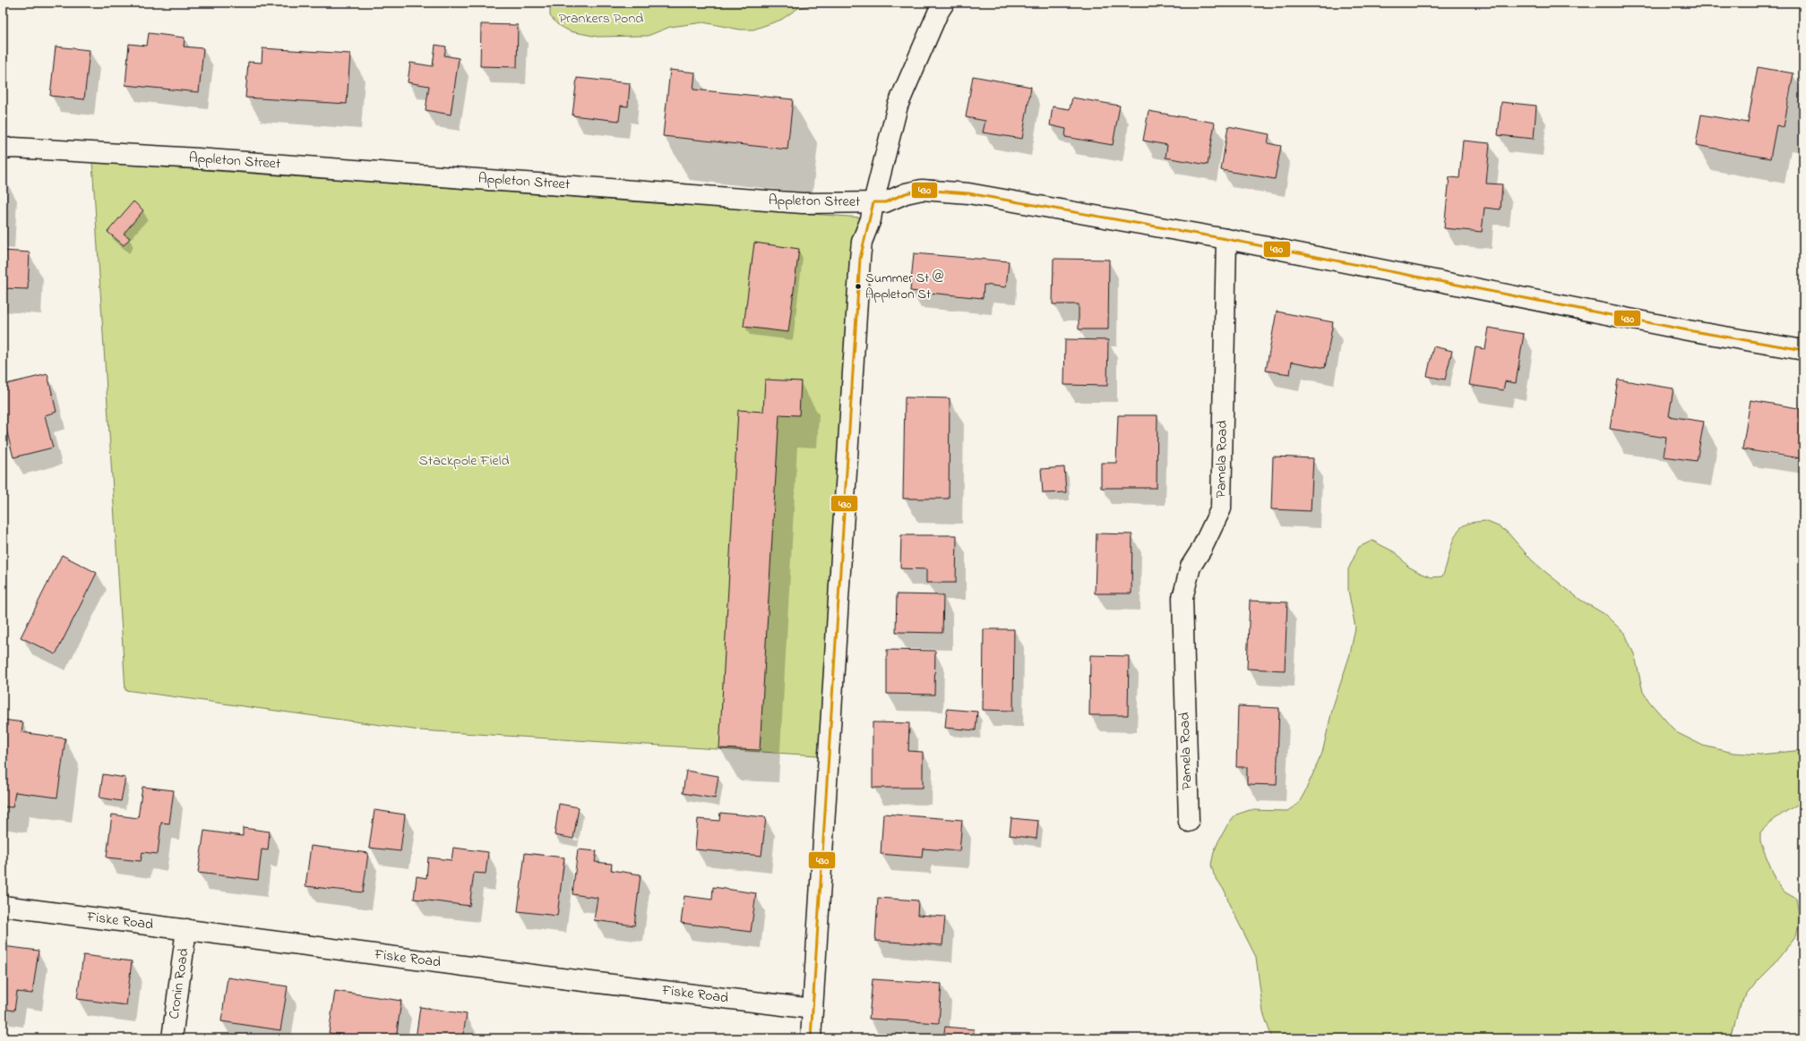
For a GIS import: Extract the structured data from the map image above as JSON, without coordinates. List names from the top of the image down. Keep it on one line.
{"streets":{"street":["Appleton Street","Pamela Road","Fiske Road","Cronin Road"]},"crossings":[["Appleton Street","Pamela Road"],["Fiske Road","Cronin Road"]],"parks":["Prankers Pond","Stackpole Field"],"places":["Summer St @ Appleton St"],"lines":["transit line 430"]}
